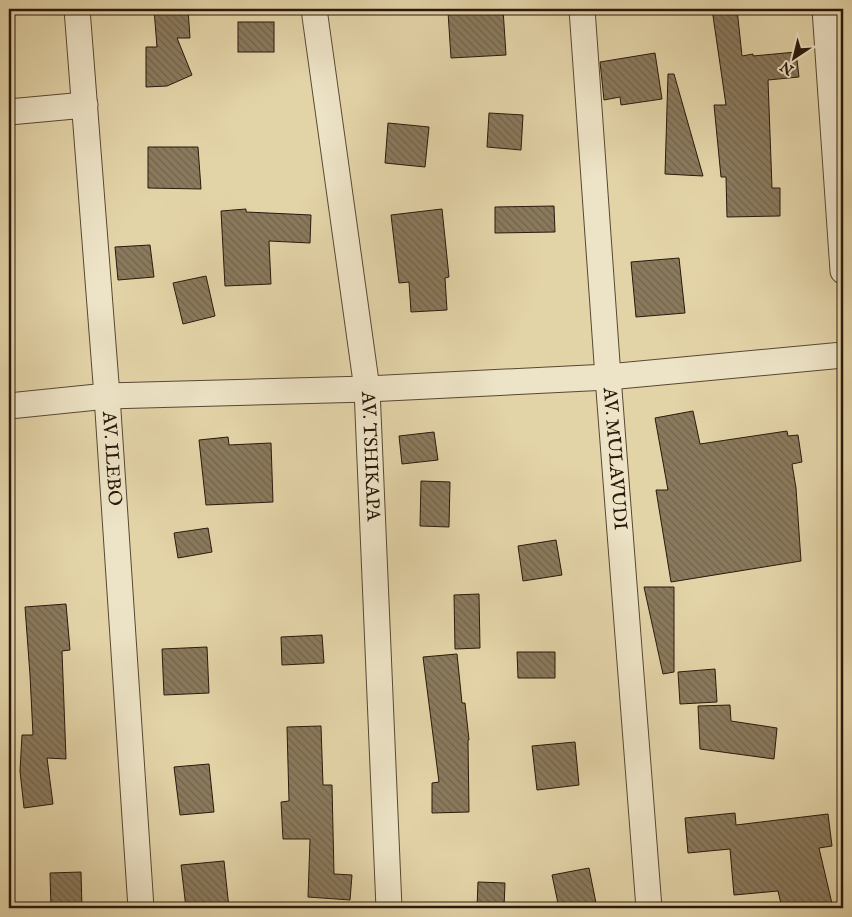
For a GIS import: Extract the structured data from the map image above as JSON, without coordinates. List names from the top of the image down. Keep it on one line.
{"streets":{"street":["AV. TSHIKAPA","AV. ILEBO","AV. MULAVUDI"]},"north":"bottom left"}
